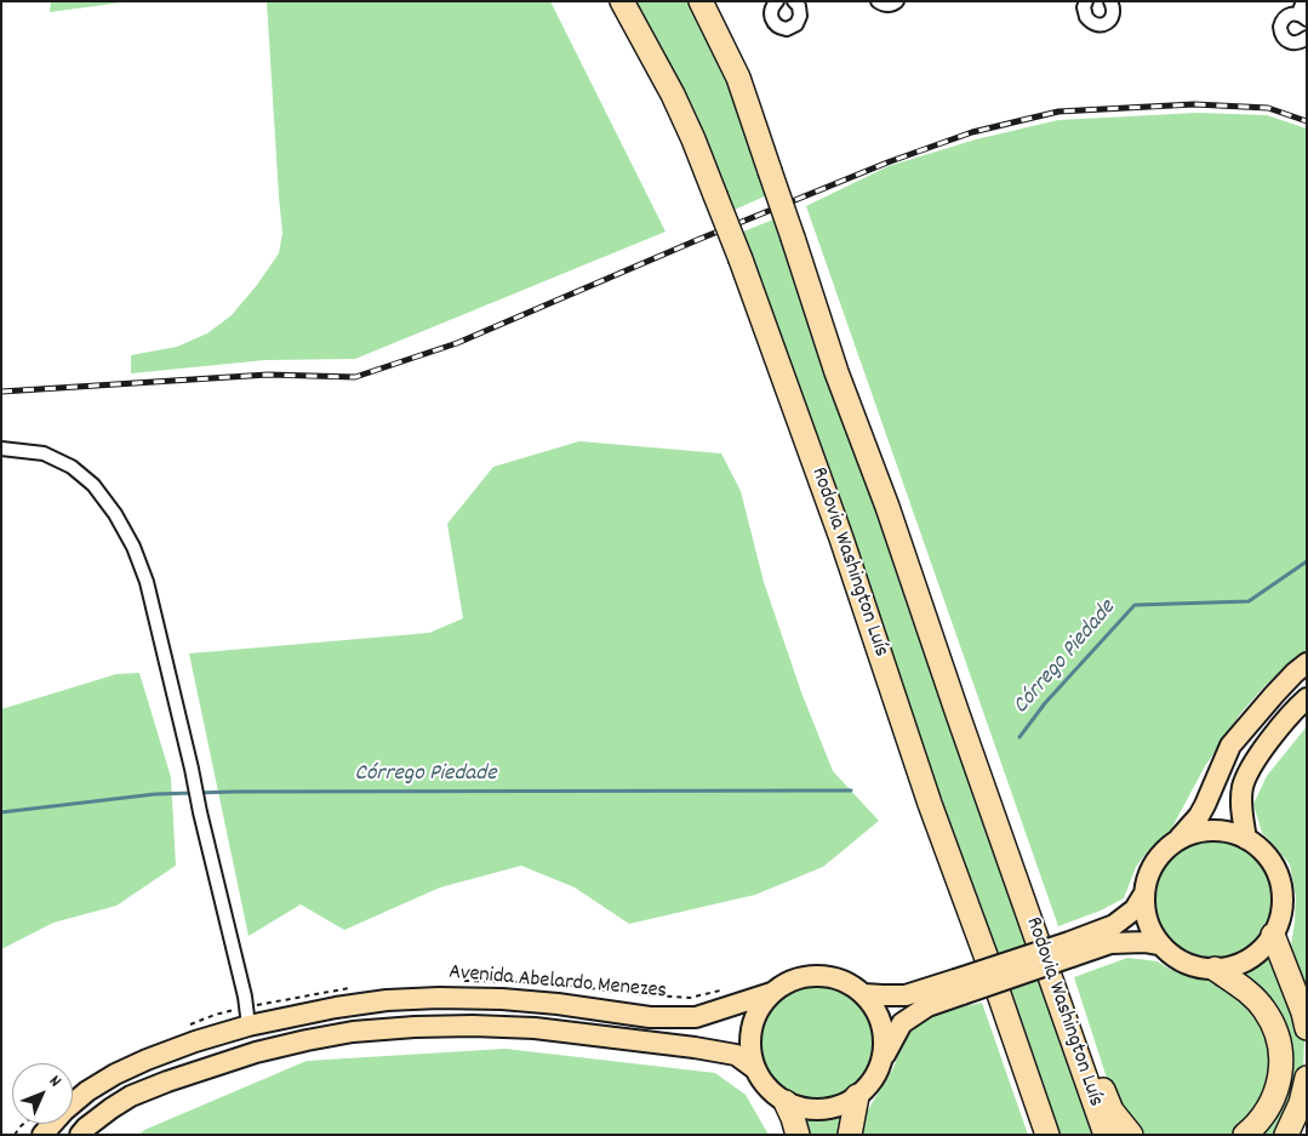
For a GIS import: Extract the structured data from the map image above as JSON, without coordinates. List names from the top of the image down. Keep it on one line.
{"streets":{"highway":["Rodovia Washington Luís"],"main road":["Avenida Abelardo Menezes"]},"water":["Córrego Piedade"],"north":"top right"}
